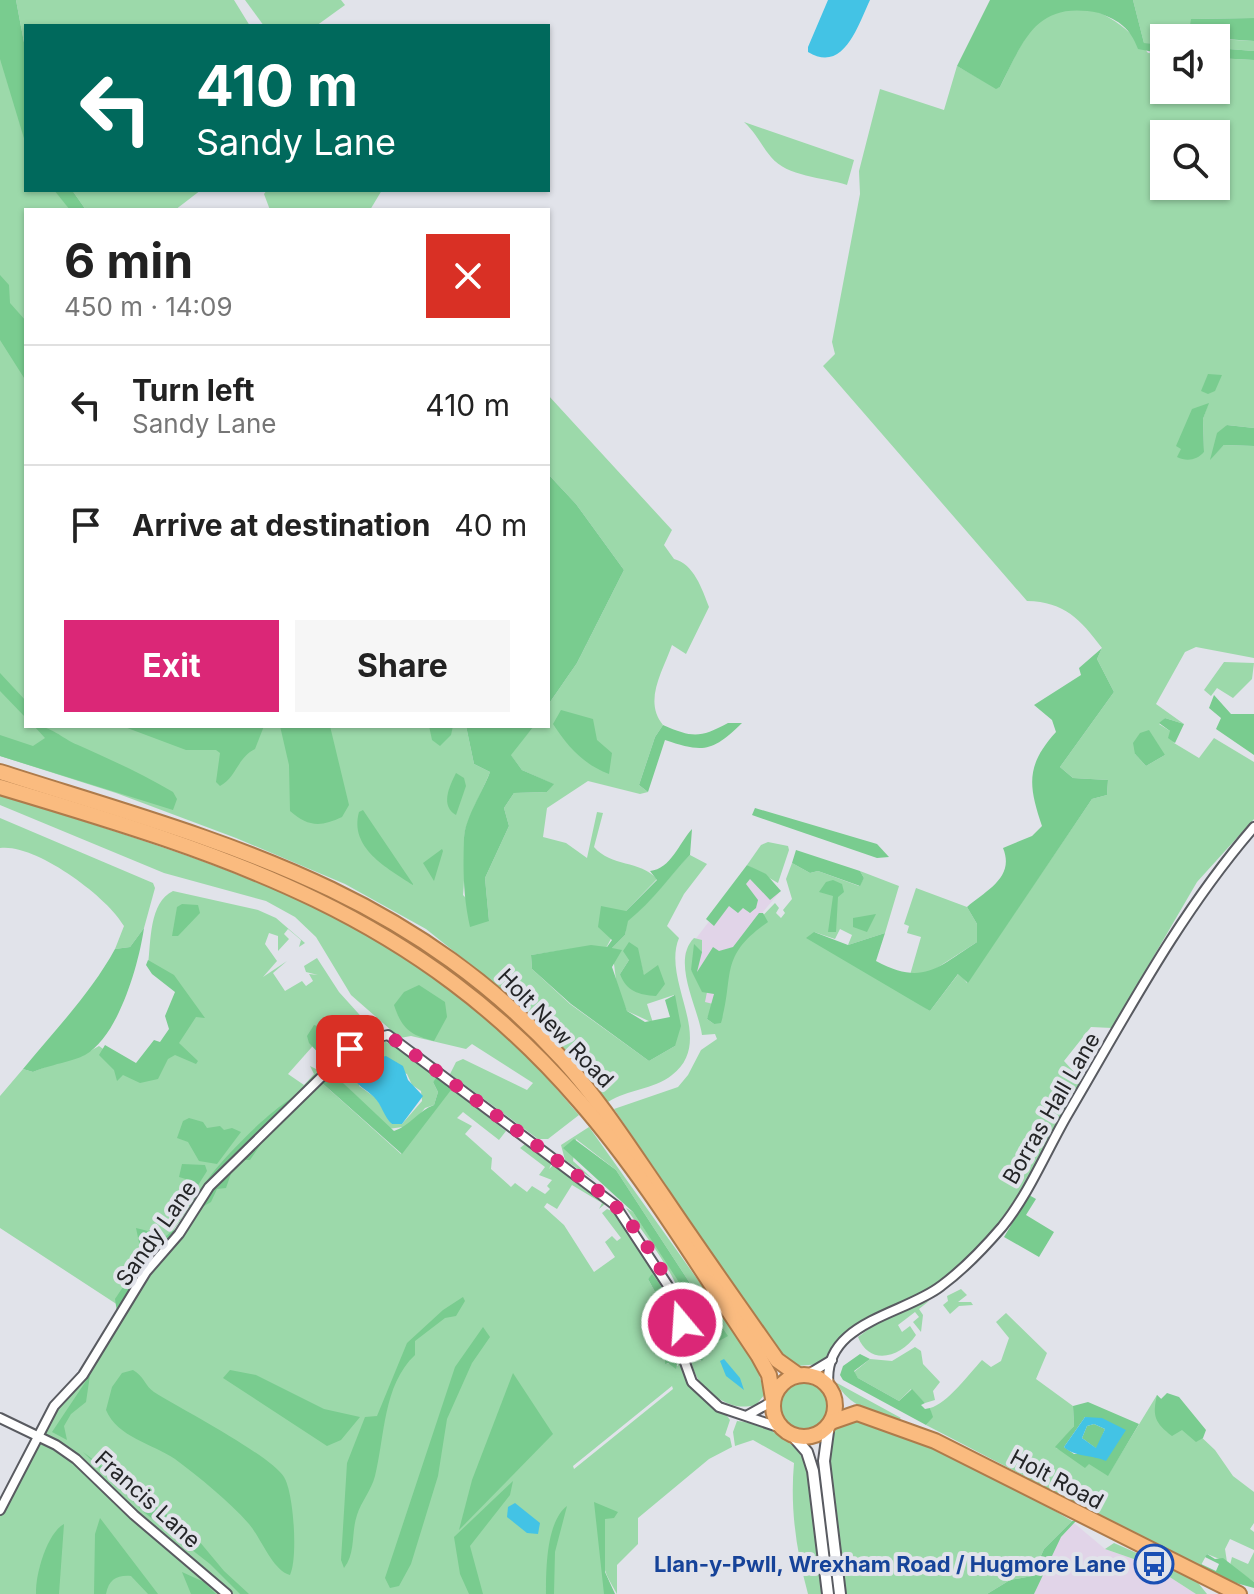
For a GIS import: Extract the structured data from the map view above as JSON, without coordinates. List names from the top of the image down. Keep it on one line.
{"streets":{"highway":["Holt New Road","Holt Road"],"street":["Borras Hall Lane","Sandy Lane","Francis Lane"]},"crossings":[["Holt New Road","Borras Hall Lane"],["Holt New Road","Holt Road"],["Borras Hall Lane","Holt Road"],["Sandy Lane","Francis Lane"]],"places":{"bus stop":["Llan-y-Pwll, Wrexham Road / Hugmore Lane"]},"page":{"turn":["410 m","Sandy Lane"],"heading":["6 min","450 m · 14:09"],"list":[{"name":"Turn left","note":"Sandy Lane","value":"410 m"},{"name":"Arrive at destination","value":"40 m"}],"buttons":["Exit","Share"]}}
